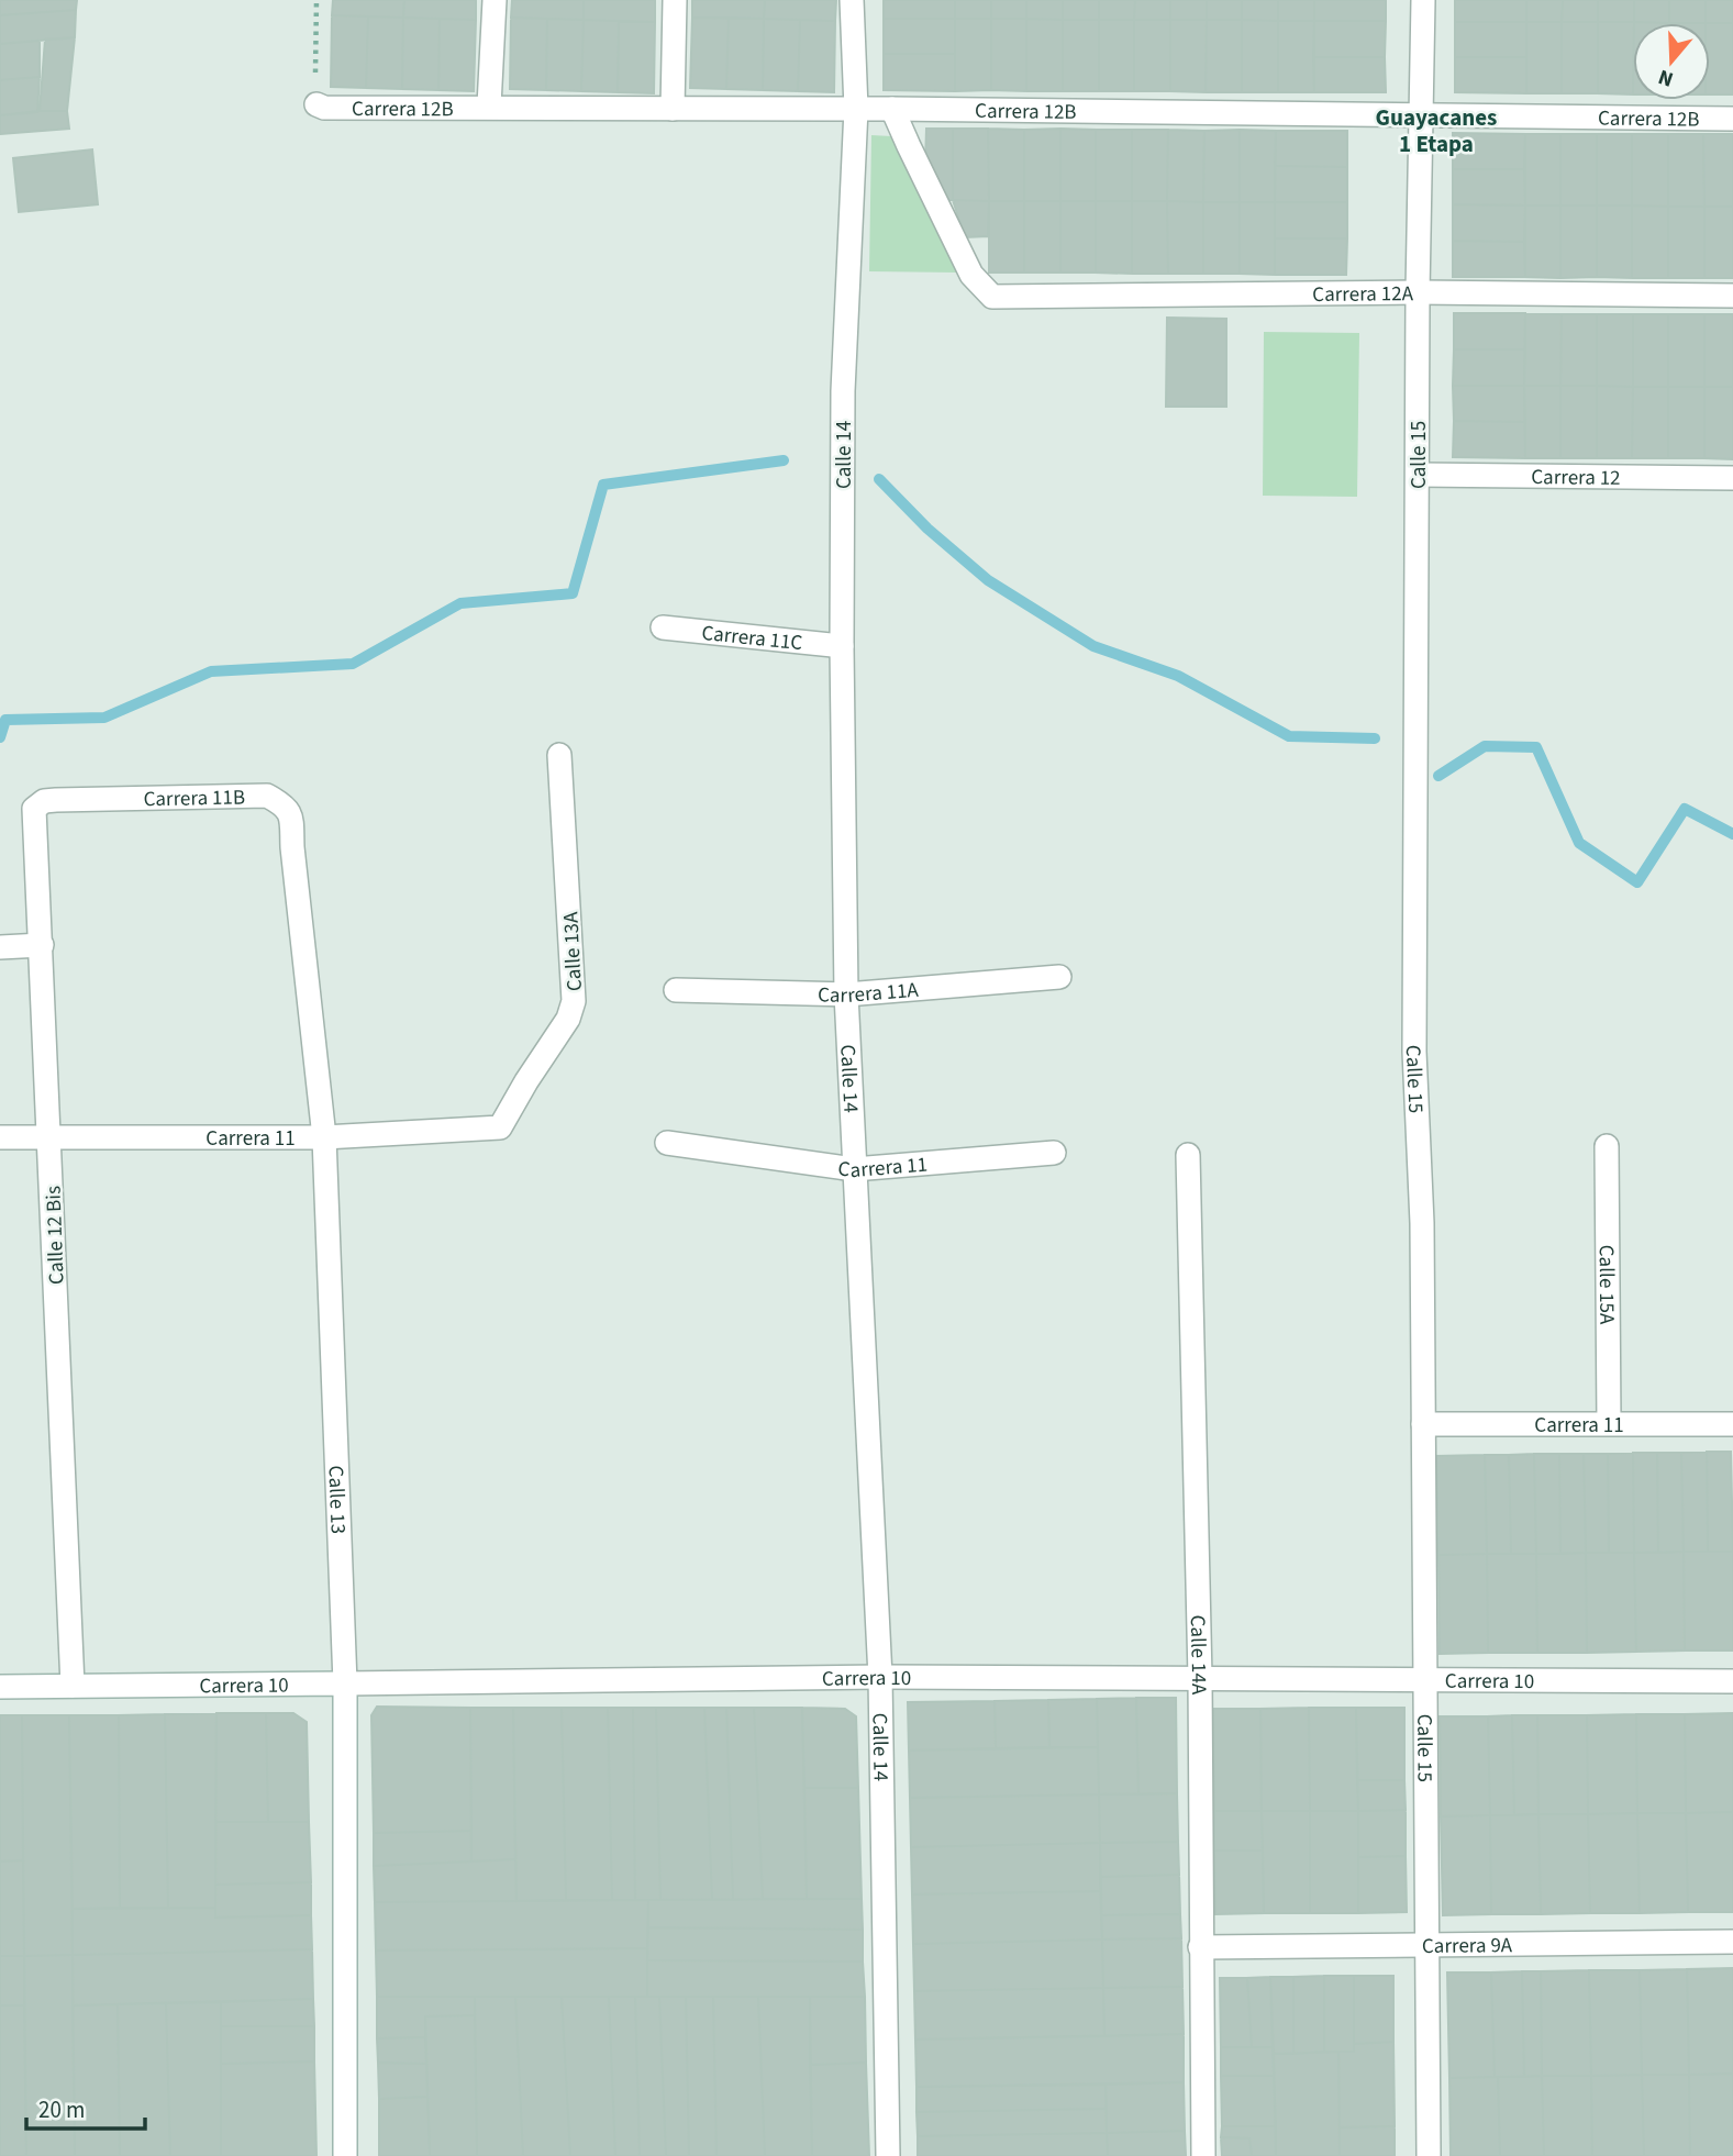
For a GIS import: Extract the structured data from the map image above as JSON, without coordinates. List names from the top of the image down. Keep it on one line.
{"streets":{"street":["Carrera 12B","Carrera 12A","Calle 14","Calle 15","Carrera 12","Carrera 11C","Carrera 11B","Calle 13A","Carrera 11A","Carrera 11","Calle 12 Bis","Calle 15A","Calle 13","Calle 14A","Carrera 10","Carrera 9A"]},"crossings":[["Carrera 12B","Carrera 12A"],["Carrera 12B","Calle 14"],["Carrera 12B","Calle 15"],["Carrera 12A","Calle 15"],["Calle 14","Carrera 11C"],["Calle 14","Carrera 11A"],["Calle 14","Carrera 11"],["Calle 14","Carrera 10"],["Calle 15","Carrera 12"],["Calle 15","Carrera 11"],["Calle 15","Carrera 10"],["Calle 15","Carrera 9A"],["Carrera 11B","Calle 12 Bis"],["Carrera 11B","Calle 13"],["Calle 13A","Carrera 11"],["Carrera 11","Calle 12 Bis"],["Carrera 11","Calle 15A"],["Carrera 11","Calle 13"],["Calle 12 Bis","Carrera 10"],["Calle 13","Carrera 10"],["Calle 14A","Carrera 10"],["Calle 14A","Carrera 9A"]],"districts":["Guayacanes 1 Etapa"],"scale_bar":"20 m","north":"bottom"}
